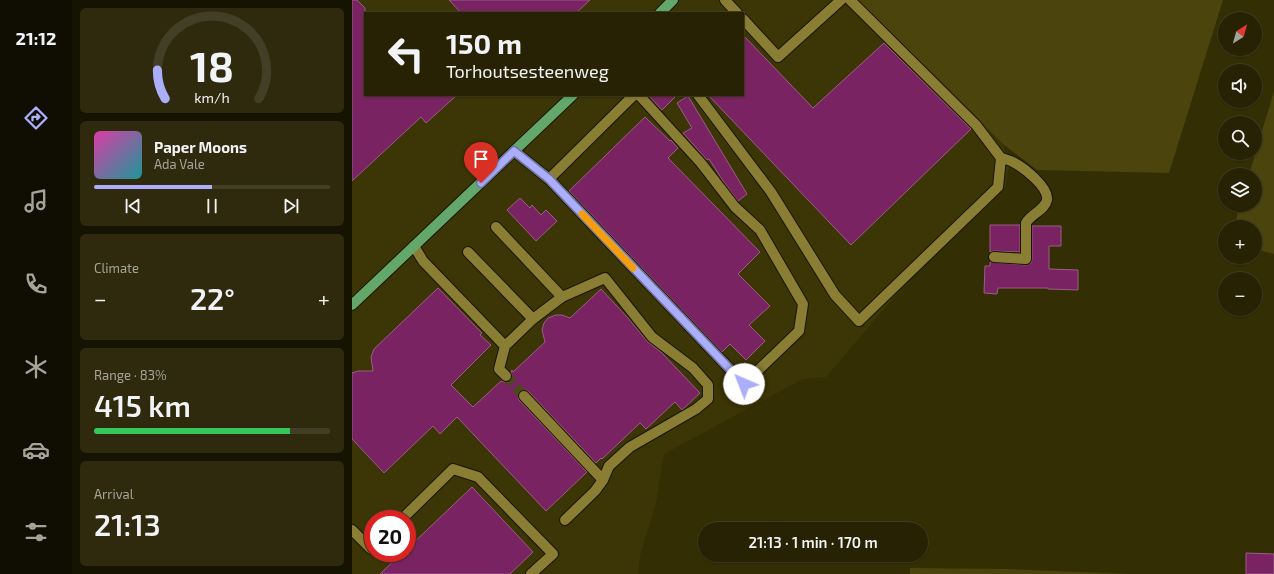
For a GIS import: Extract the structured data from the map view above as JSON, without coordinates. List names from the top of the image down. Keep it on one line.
{"north":"top right","page":{"tabs":"21:12","map_buttons":["+","−"],"turn":["150 m","Torhoutsesteenweg"],"song":["Paper Moons","Ada Vale"],"tile":["Climate",["Range · 83%","415 km"],["Arrival","21:13"]],"heat":["−","22°","+"],"limit":"20","trip":"21:13 · 1 min · 170 m","gauge":["18","km/h"]}}
